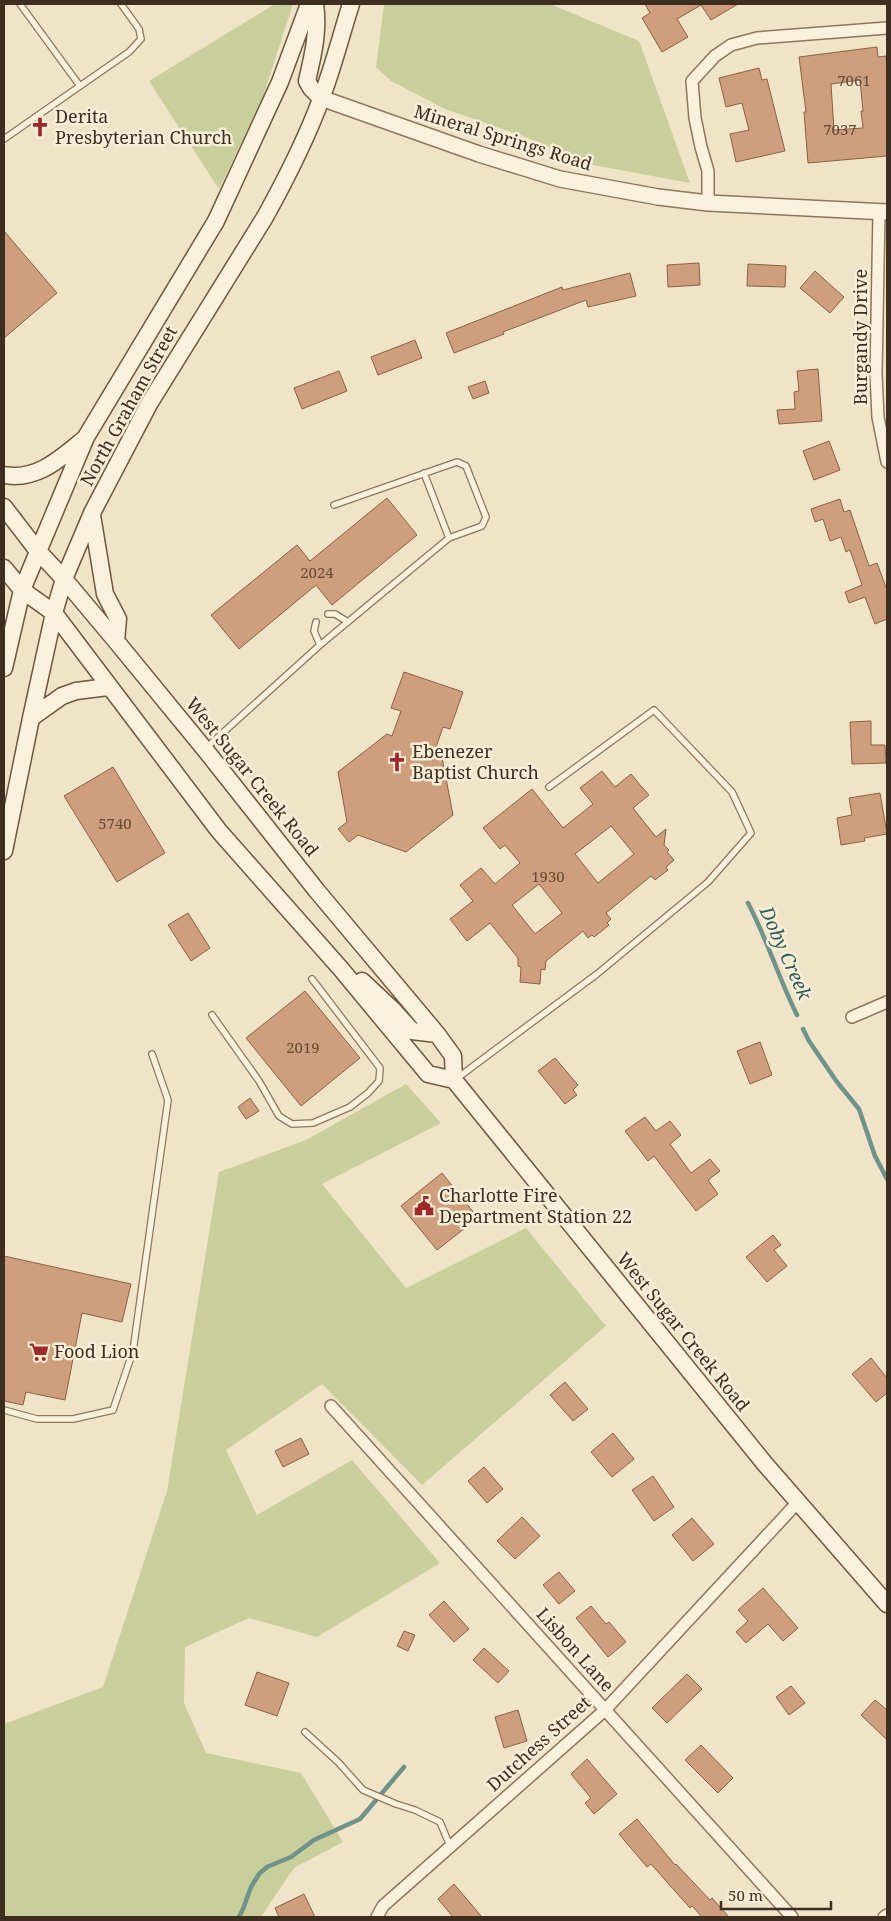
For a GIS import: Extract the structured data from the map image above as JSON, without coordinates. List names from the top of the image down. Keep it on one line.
{"streets":{"main road":["North Graham Street","West Sugar Creek Road"],"street":["Mineral Springs Road","Burgandy Drive","Lisbon Lane","Dutchess Street"]},"crossings":[["Mineral Springs Road","Burgandy Drive"],["Mineral Springs Road","North Graham Street"],["North Graham Street","West Sugar Creek Road"],["West Sugar Creek Road","Dutchess Street"],["Lisbon Lane","Dutchess Street"]],"water":["Doby Creek"],"places":{"church":["Derita Presbyterian Church","Ebenezer Baptist Church"],"public building":["Charlotte Fire Department Station 22"],"supermarket":["Food Lion"]},"house_numbers":["7061","7037","2024","5740","1930","2019"],"scale_bar":"50 m"}
